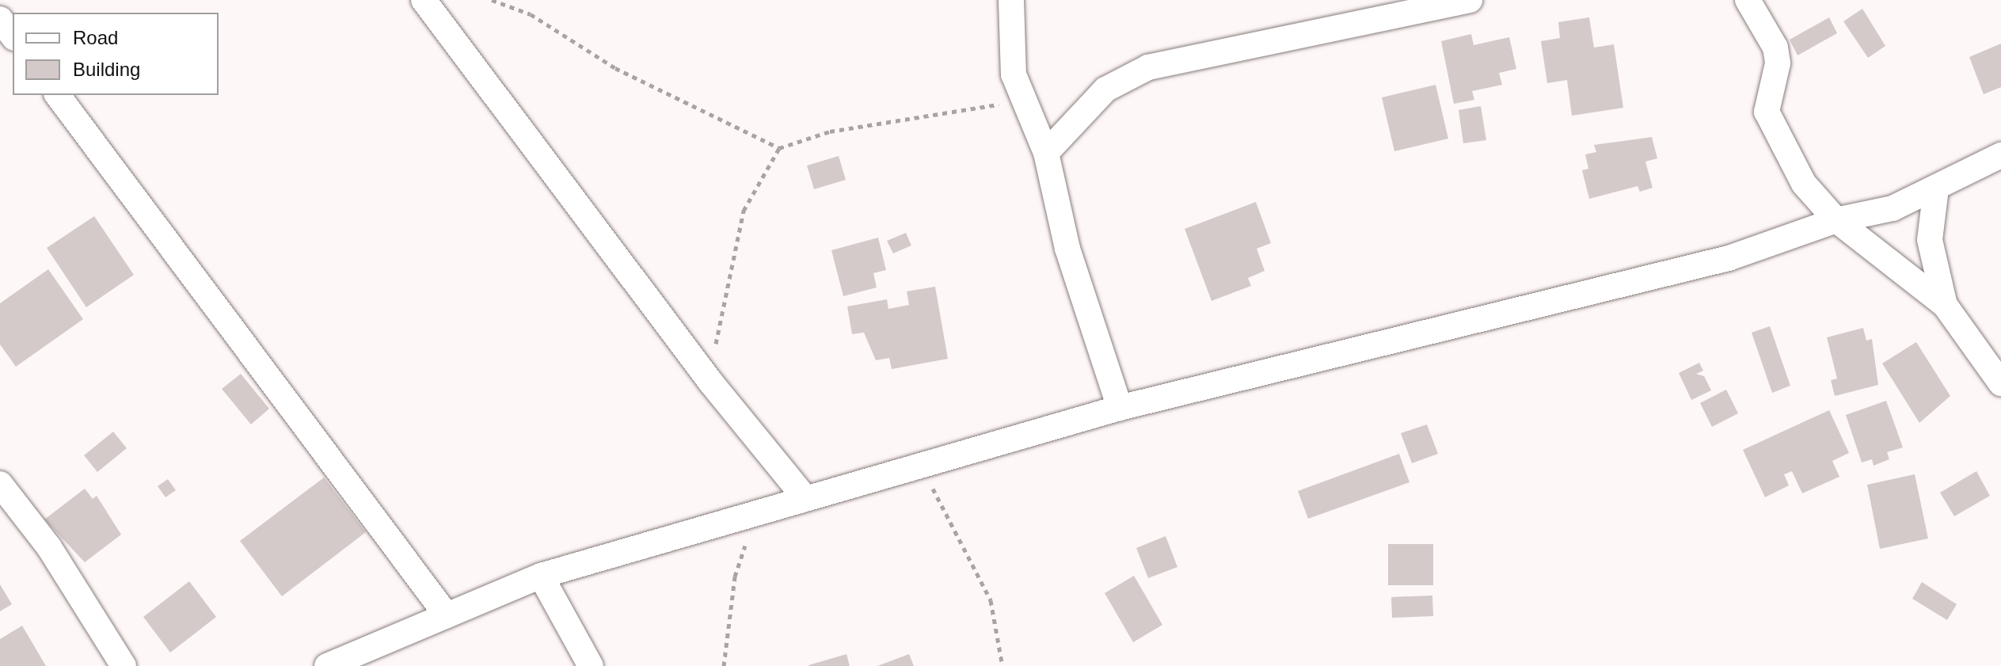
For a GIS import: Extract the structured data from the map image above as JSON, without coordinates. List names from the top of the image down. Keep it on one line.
{"legend":["Road","Building"]}
